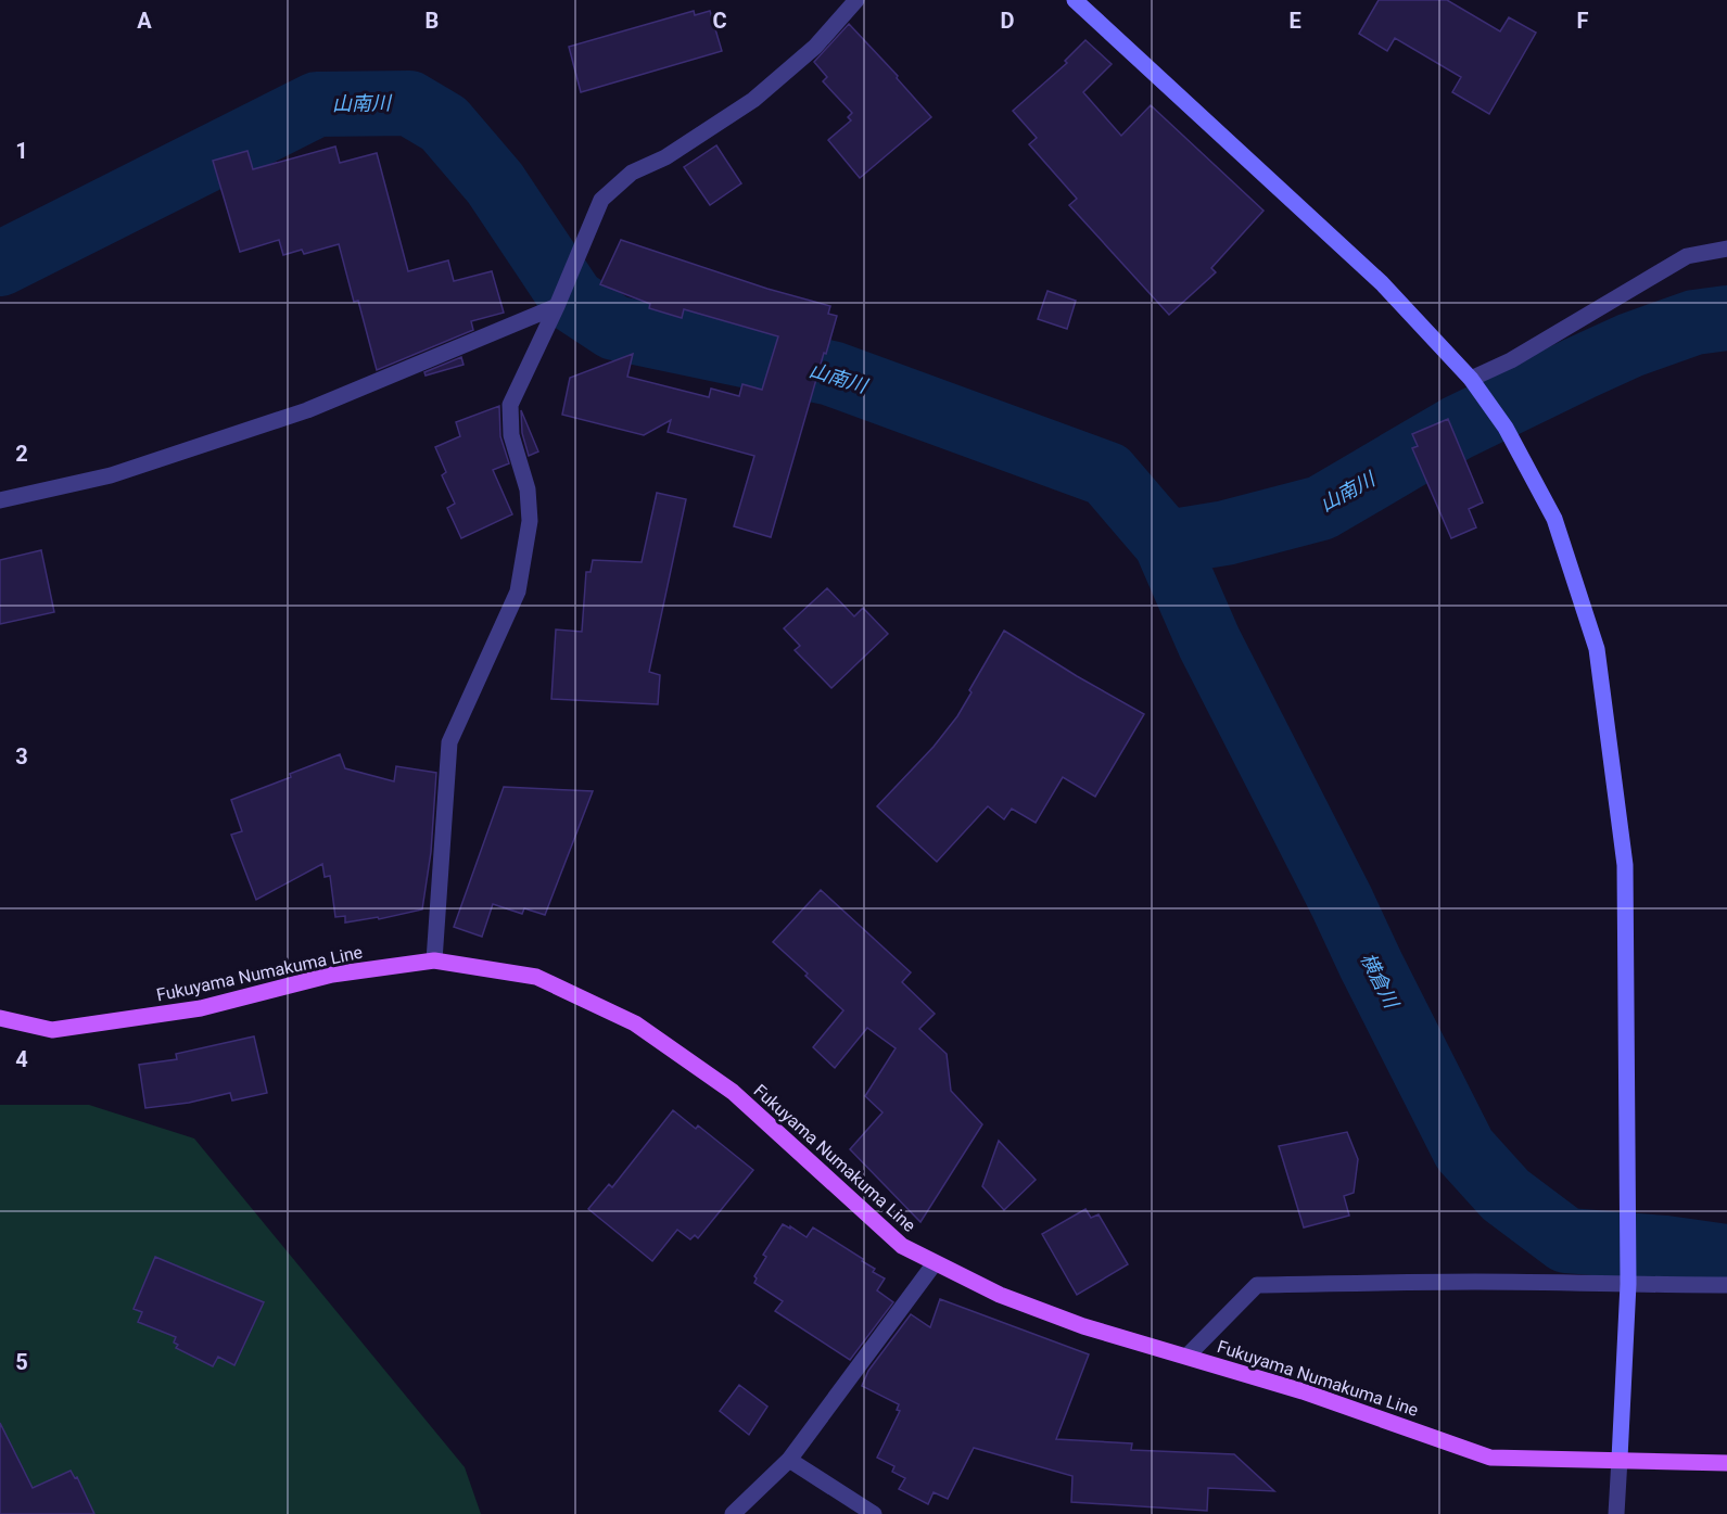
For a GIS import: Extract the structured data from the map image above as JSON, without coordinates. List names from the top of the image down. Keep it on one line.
{"streets":{"main road":["Fukuyama Numakuma Line"]},"water":["山南川","横倉川"],"grid":{"columns":["A","B","C","D","E","F"],"rows":["1","2","3","4","5"]}}
